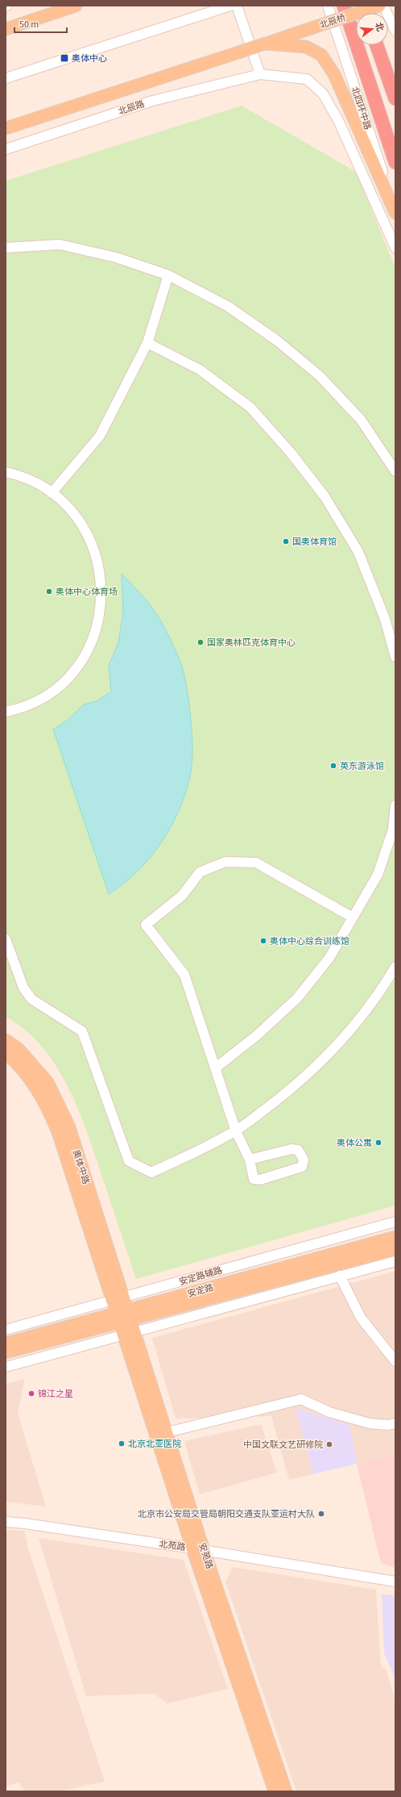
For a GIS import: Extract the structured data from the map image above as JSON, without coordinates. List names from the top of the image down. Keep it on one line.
{"streets":{"highway":["北四环中路"],"main road":["北辰桥","奥体中路","安定路","安苑路"],"street":["北辰路","安定路辅路","北苑路"]},"crossings":[["奥体中路","安定路辅路"],["奥体中路","安定路"],["奥体中路","安苑路"],["安定路","安苑路"],["北苑路","安苑路"]],"places":{"transit":["奥体中心"],"other":["国奥体育馆","奥体中心体育场","国家奥林匹克体育中心","英东游泳馆","奥体中心综合训练馆","奥体公寓","锦江之星","北京北亚医院","中国文联文艺研修院","北京市公安局交管局朝阳交通支队亚运村大队"]},"scale_bar":"50 m","north":"right"}
